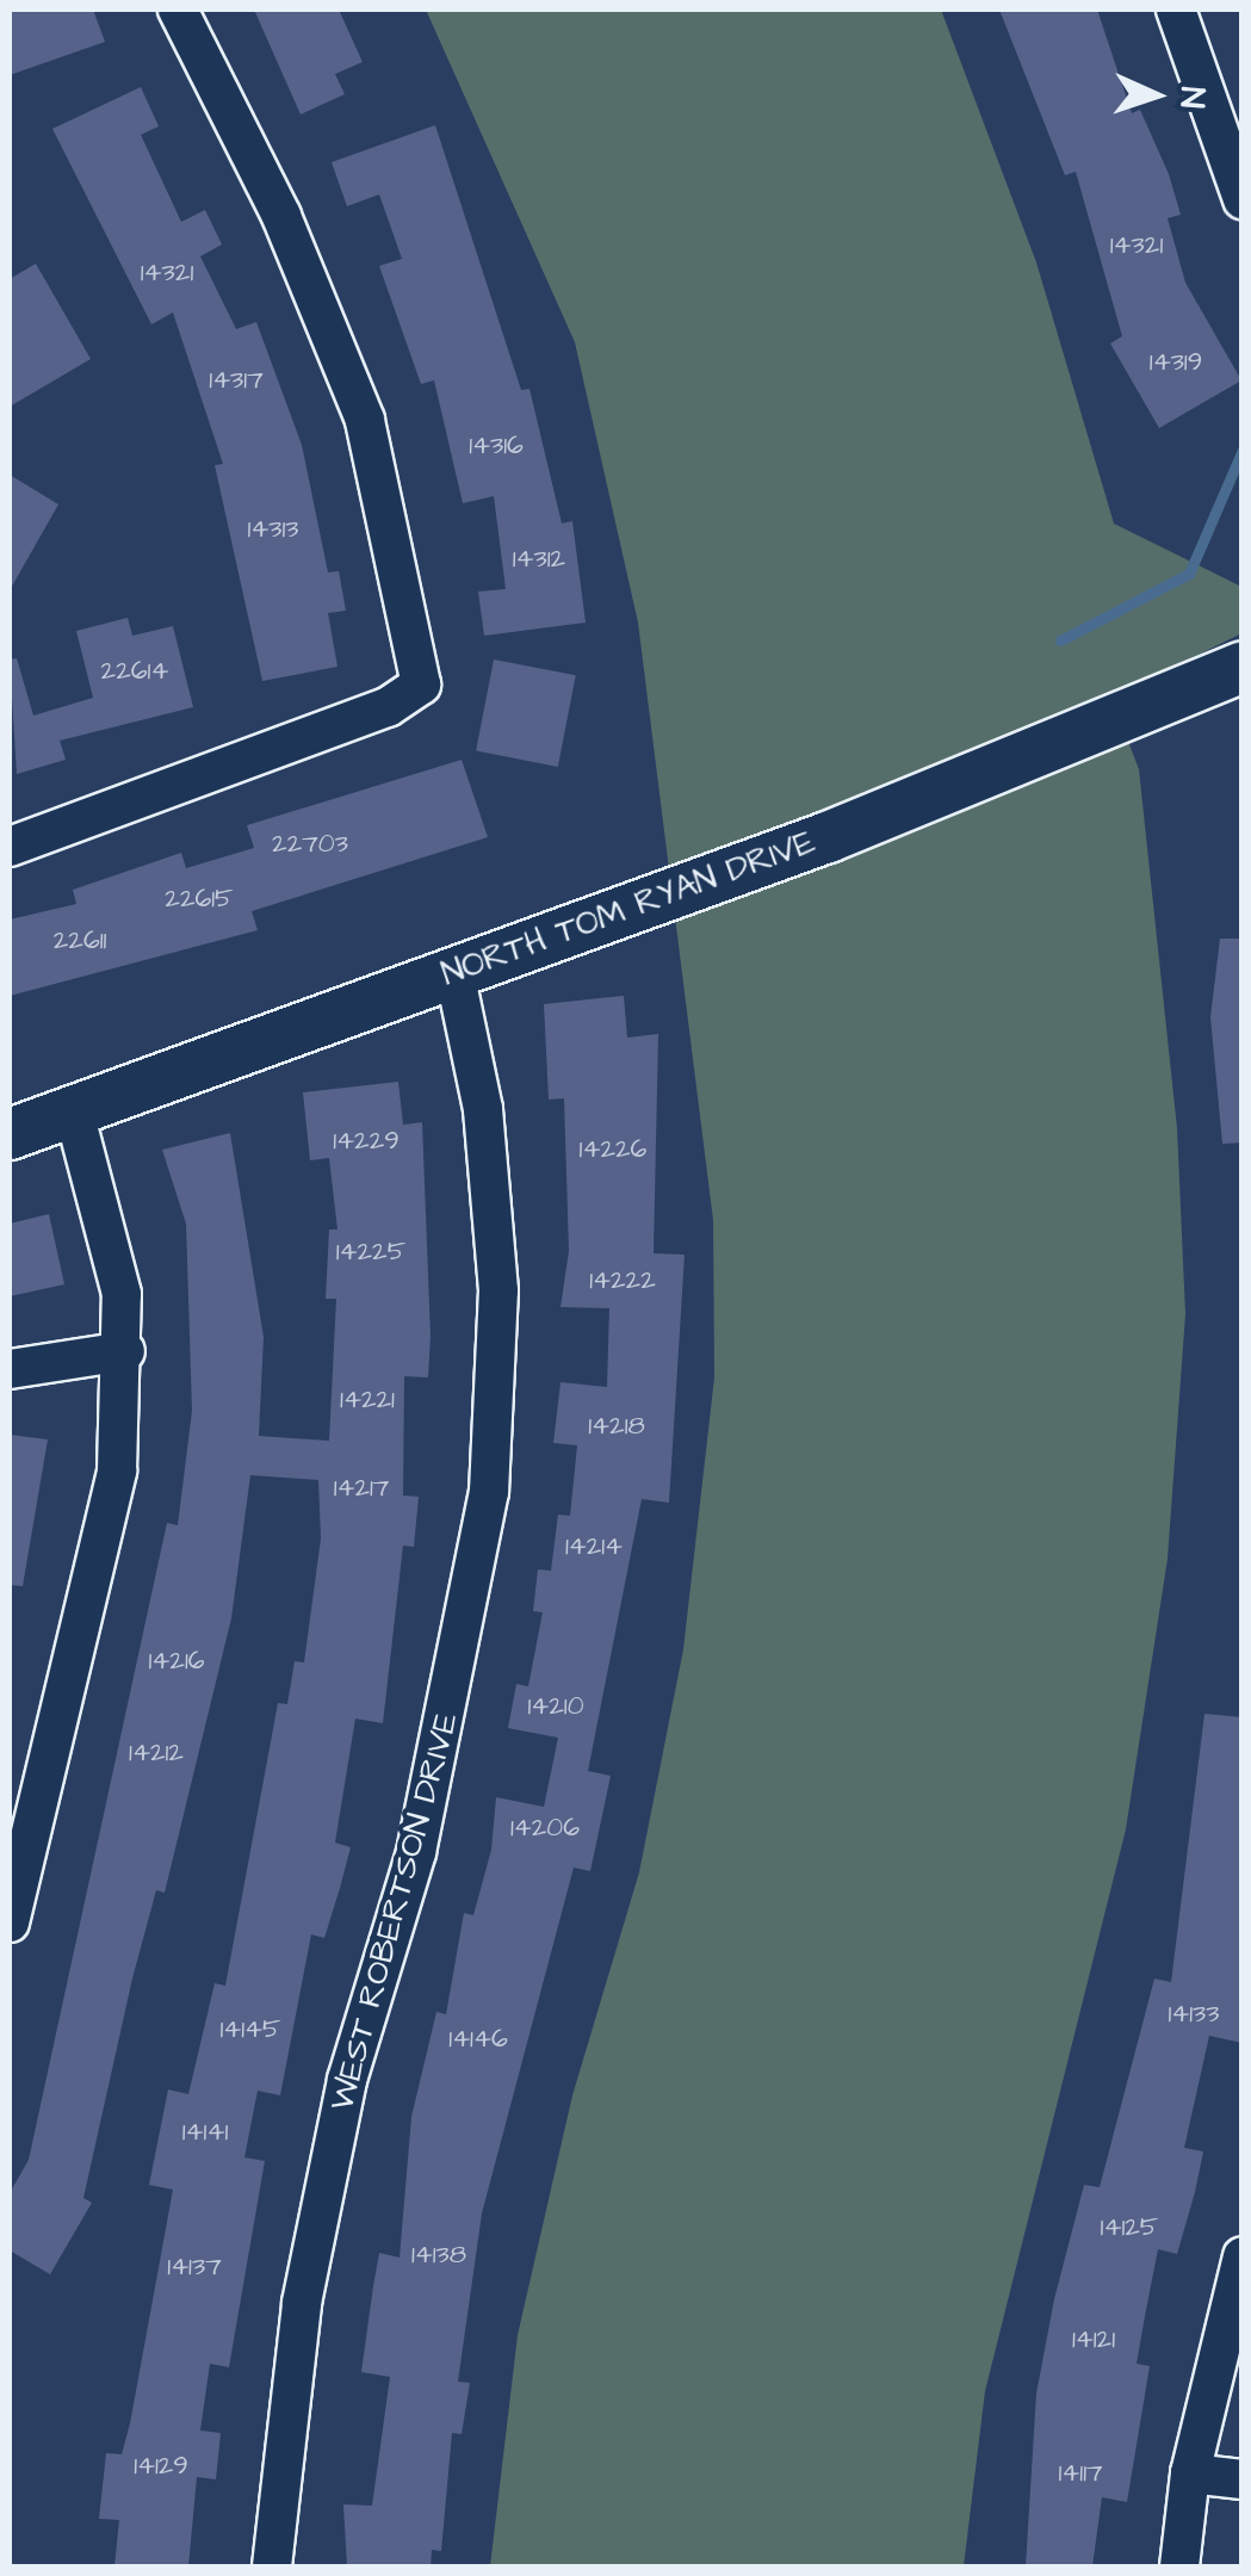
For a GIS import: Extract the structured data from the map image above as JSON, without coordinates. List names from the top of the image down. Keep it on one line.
{"streets":{"street":["NORTH TOM RYAN DRIVE","WEST ROBERTSON DRIVE"]},"crossings":[["NORTH TOM RYAN DRIVE","WEST ROBERTSON DRIVE"]],"house_numbers":["14321","14321","14319","14317","14316","14313","14312","22614","22703","22615","22611","14229","14226","14225","14222","14221","14218","14217","14214","14216","14210","14212","14206","14133","14145","14146","14141","14125","14138","14137","14121","14129","14117"],"north":"right"}
